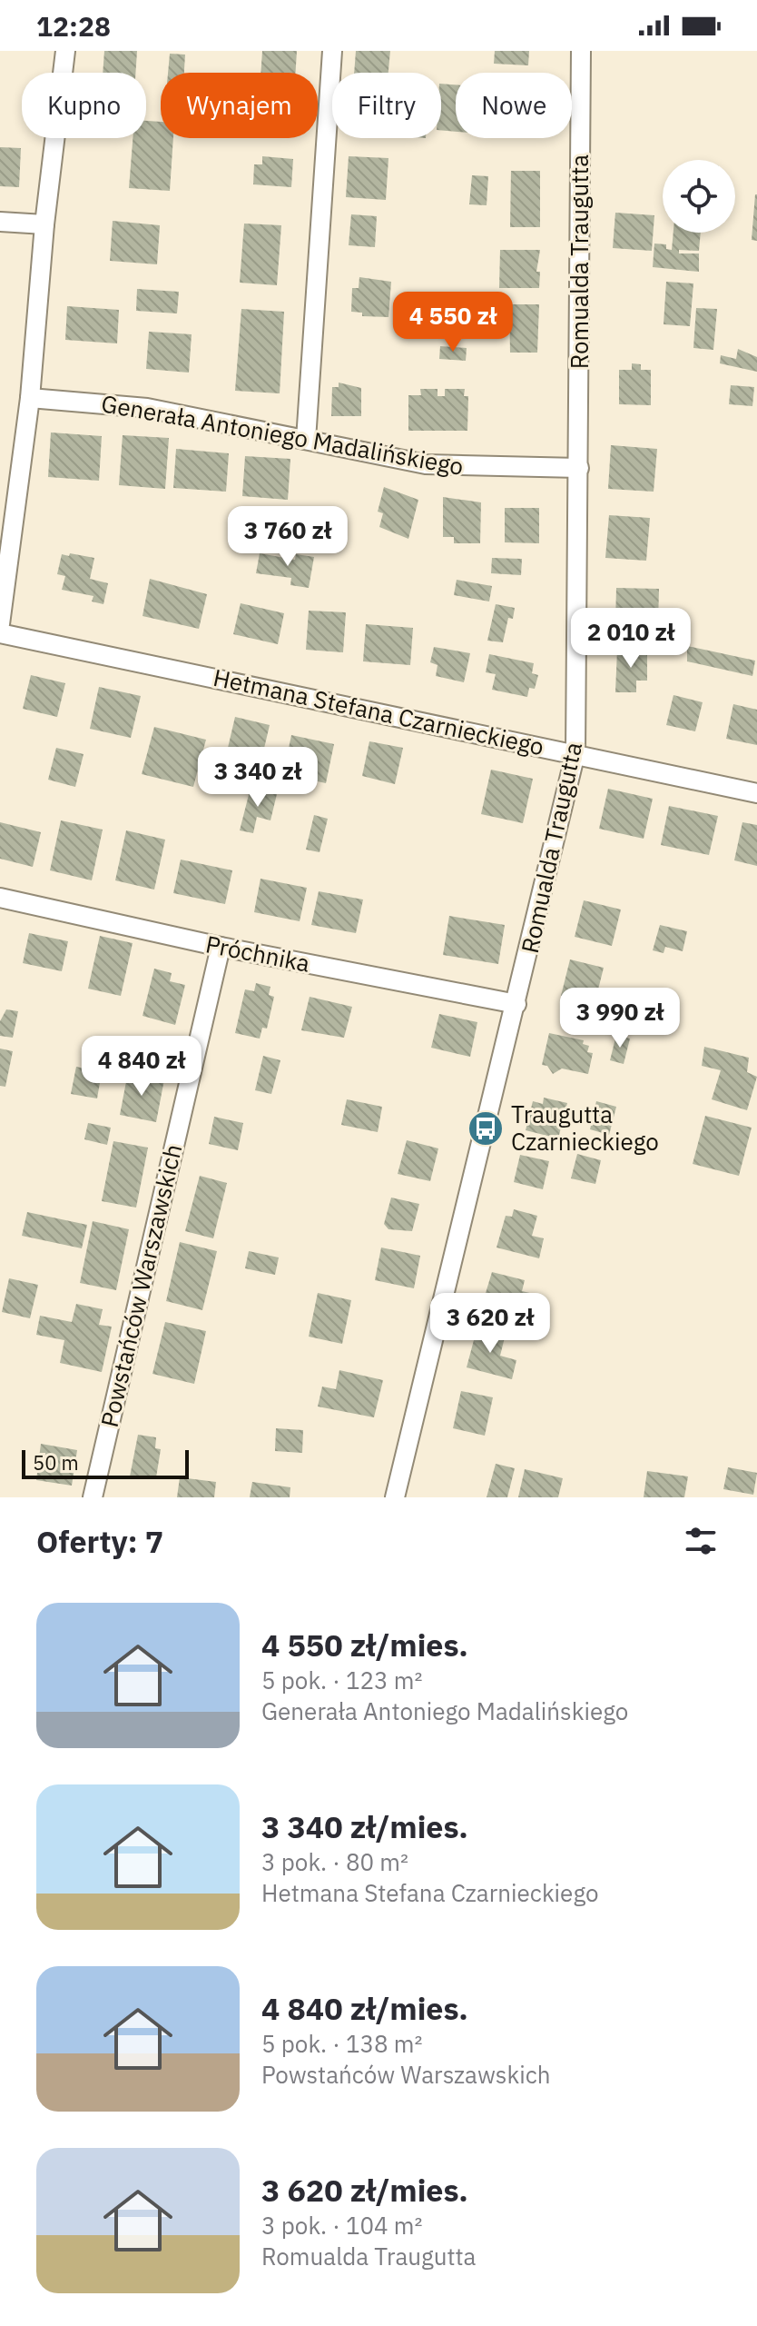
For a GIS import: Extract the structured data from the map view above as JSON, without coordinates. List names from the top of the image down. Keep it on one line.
{"streets":{"street":["Romualda Traugutta","Generała Antoniego Madalińskiego","Hetmana Stefana Czarnieckiego","Próchnika","Powstańców Warszawskich"]},"crossings":[["Romualda Traugutta","Generała Antoniego Madalińskiego"],["Romualda Traugutta","Hetmana Stefana Czarnieckiego"],["Romualda Traugutta","Próchnika"],["Próchnika","Powstańców Warszawskich"]],"places":{"bus stop":["Traugutta Czarnieckiego"]},"scale_bar":"50 m","page":{"status":"12:28","chip":["Kupno","Wynajem","Filtry","Nowe"],"price":["4 550 zł","3 760 zł","2 010 zł","3 340 zł","3 990 zł","4 840 zł","3 620 zł"],"scale":"50 m","heading":"Oferty: 7","list":[{"name":"4 550 zł/mies.","note":"5 pok. · 123 m² · Generała Antoniego Madalińskiego"},{"name":"3 340 zł/mies.","note":"3 pok. · 80 m² · Hetmana Stefana Czarnieckiego"},{"name":"4 840 zł/mies.","note":"5 pok. · 138 m² · Powstańców Warszawskich"},{"name":"3 620 zł/mies.","note":"3 pok. · 104 m² · Romualda Traugutta"}]}}
